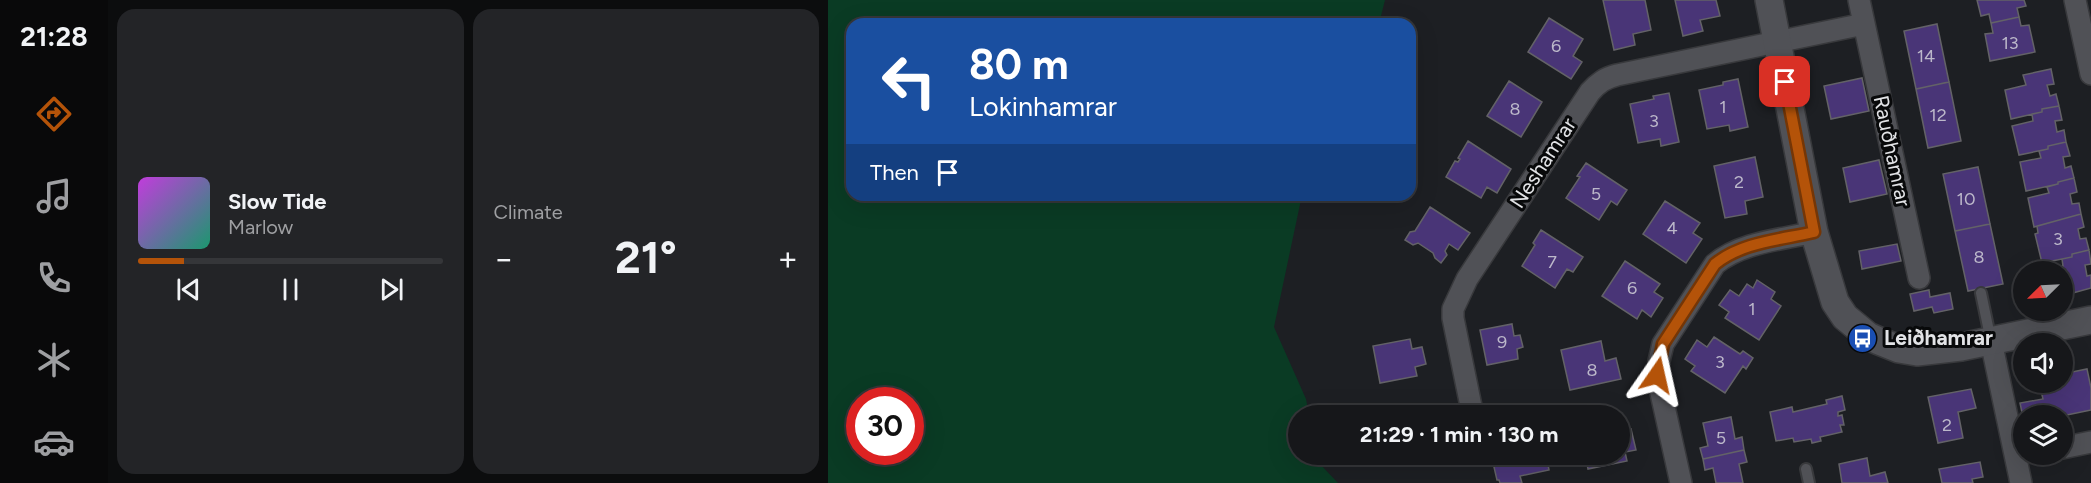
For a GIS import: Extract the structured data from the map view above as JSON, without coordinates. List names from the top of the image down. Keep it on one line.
{"streets":{"street":["Rauðhamrar","Neshamrar"]},"places":{"bus stop":["Leiðhamrar"]},"house_numbers":["13","6","14","1","8","12","3","2","5","10","4","3","8","7","6","1","9","3","8","2","5"],"north":"bottom left","page":{"tabs":"21:28","tile":"Climate","turn":["80 m","Lokinhamrar"],"then":"Then","song":["Slow Tide","Marlow"],"heat":["−","21°","+"],"limit":"30","trip":"21:29 · 1 min · 130 m"}}
